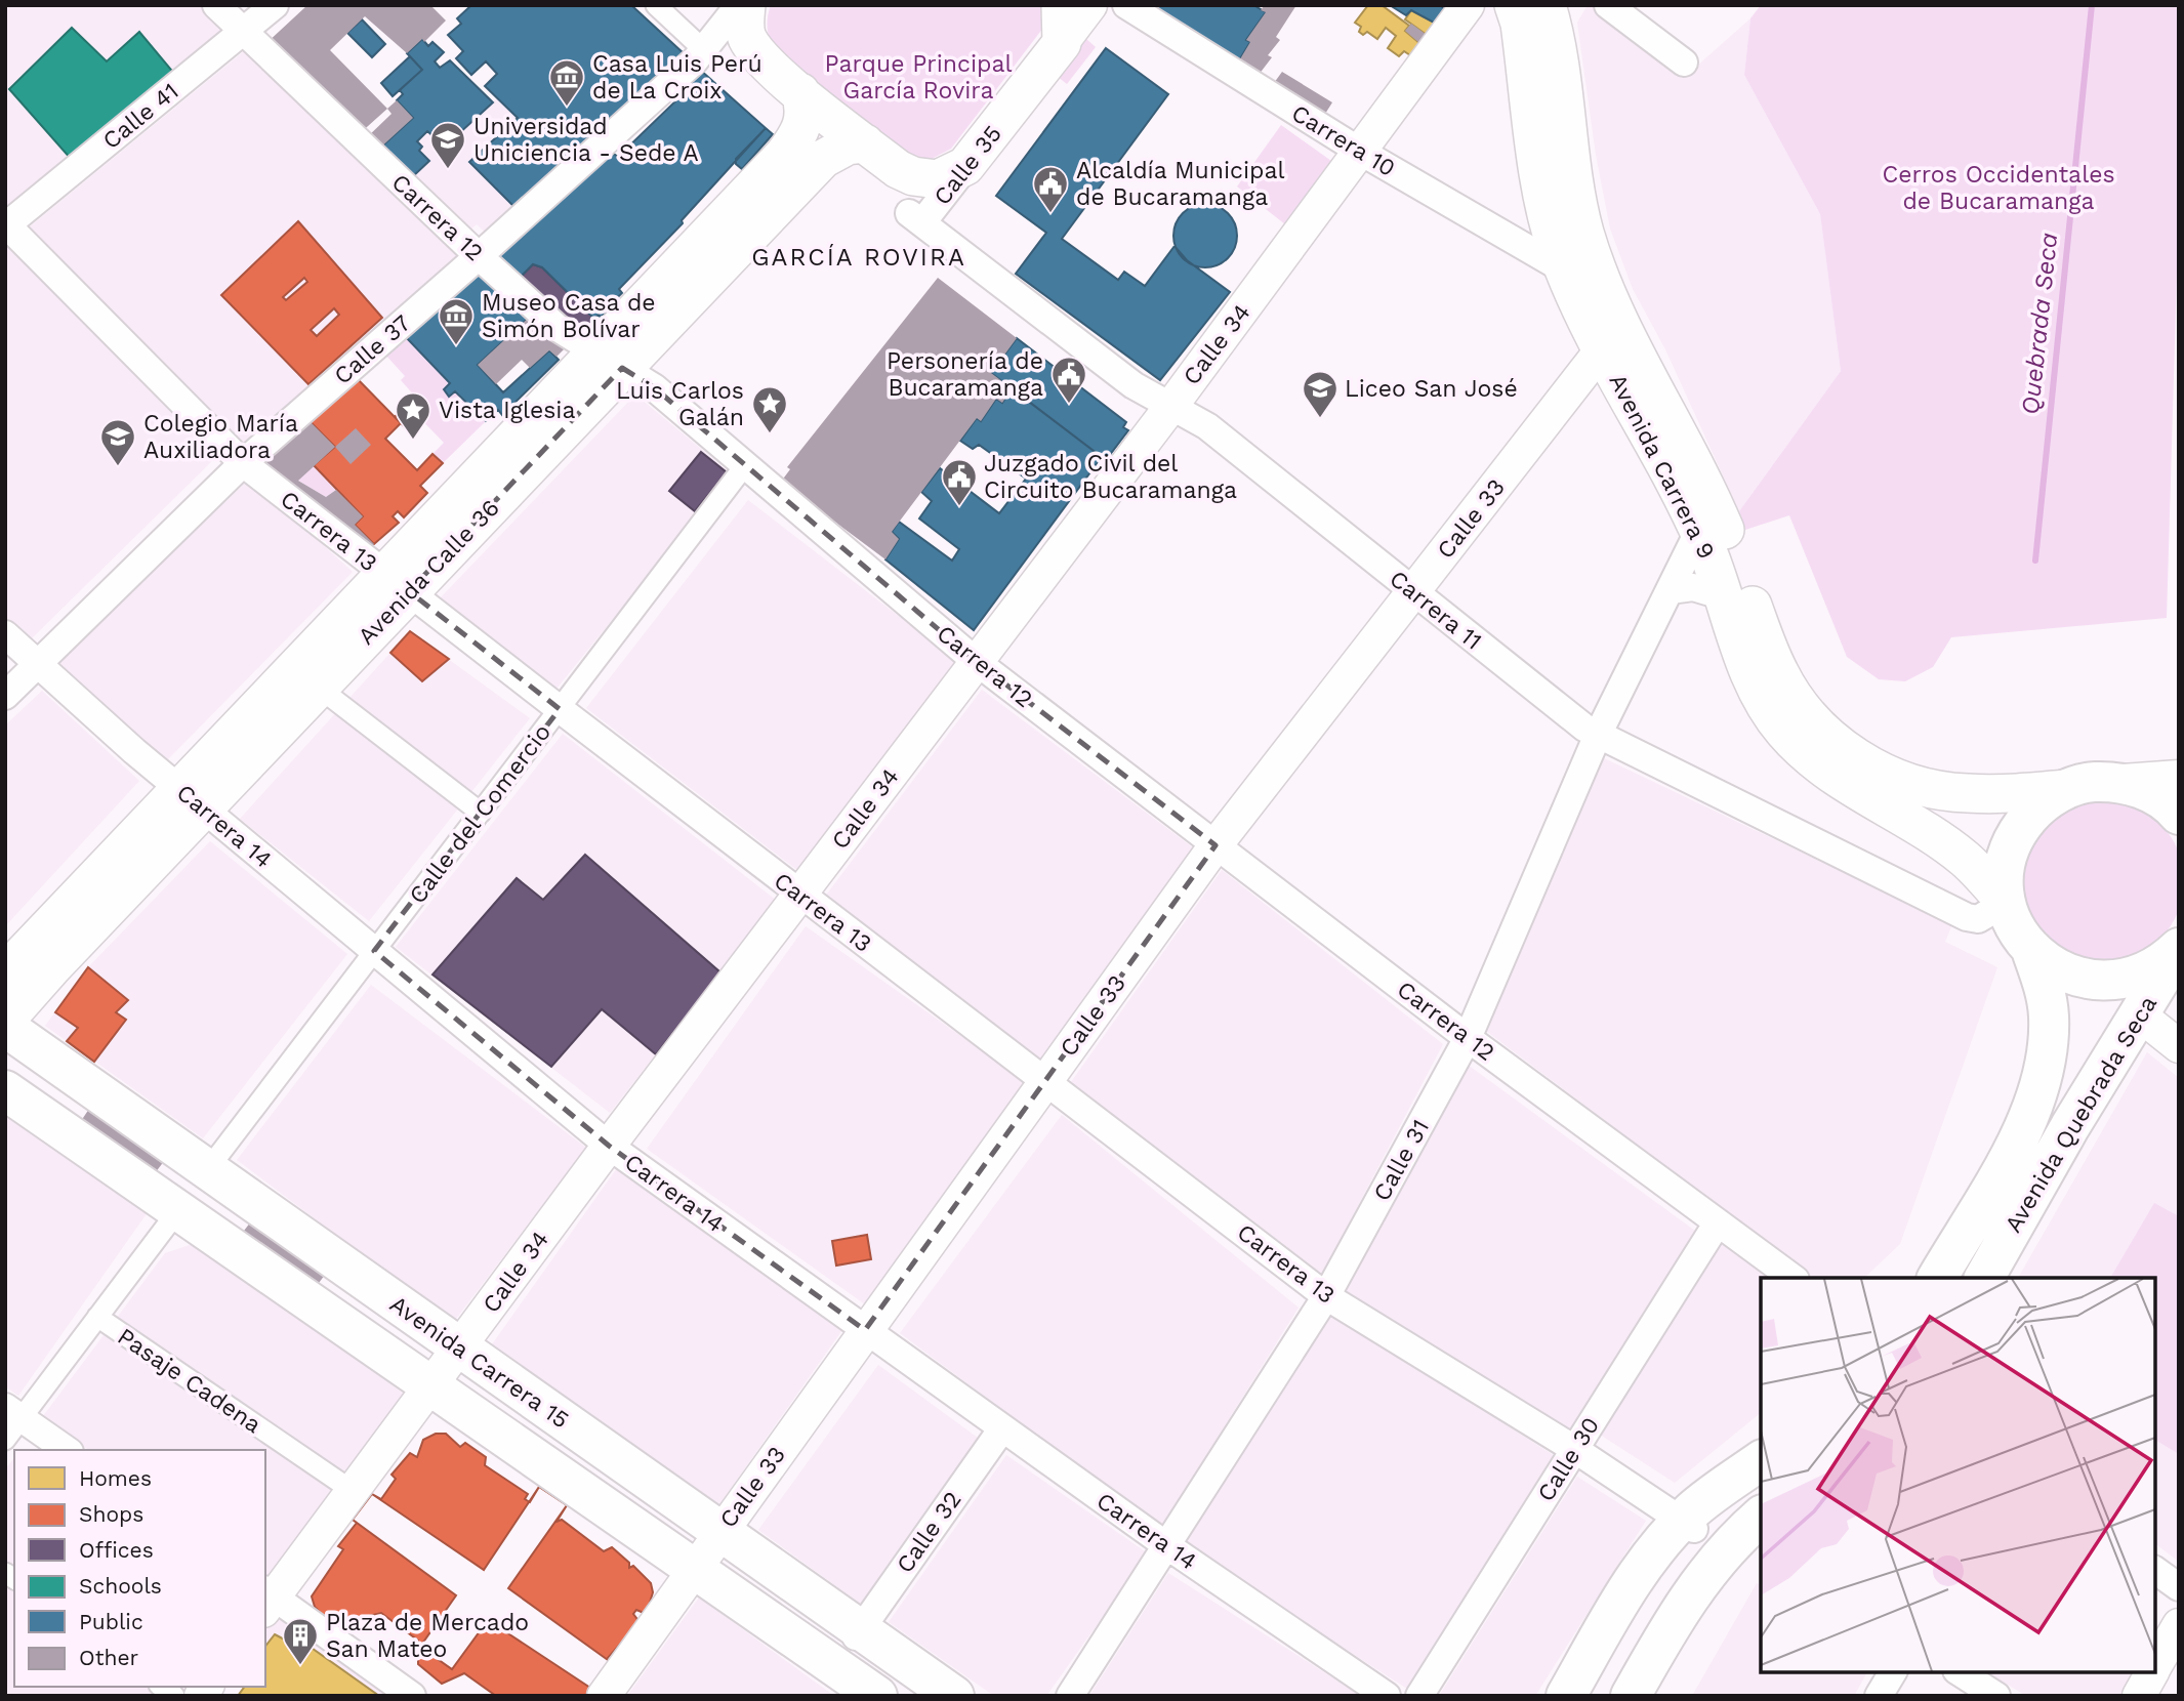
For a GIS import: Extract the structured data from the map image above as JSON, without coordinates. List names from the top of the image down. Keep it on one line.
{"streets":{"main road":["Calle 35","Avenida Carrera 9","Avenida Calle 36","Avenida Quebrada Seca","Avenida Carrera 15"],"street":["Calle 41","Carrera 10","Carrera 12","Calle 34","Calle 37","Calle 33","Carrera 13","Carrera 11","Calle del Comercio","Carrera 14","Calle 31","Pasaje Cadena","Calle 30","Calle 32"]},"crossings":[["Calle 41","Carrera 12"],["Calle 41","Carrera 13"],["Carrera 10","Calle 34"],["Carrera 10","Avenida Carrera 9"],["Calle 35","Carrera 11"],["Carrera 12","Calle 34"],["Carrera 12","Calle 37"],["Carrera 12","Calle 33"],["Carrera 12","Avenida Calle 36"],["Carrera 12","Calle del Comercio"],["Carrera 12","Calle 31"],["Carrera 12","Calle 30"],["Calle 34","Carrera 13"],["Calle 34","Carrera 11"],["Calle 34","Carrera 14"],["Calle 34","Avenida Carrera 15"],["Calle 34","Pasaje Cadena"],["Calle 37","Carrera 13"],["Calle 37","Carrera 14"],["Avenida Carrera 9","Calle 33"],["Avenida Carrera 9","Carrera 11"],["Avenida Carrera 9","Calle 31"],["Calle 33","Carrera 13"],["Calle 33","Carrera 11"],["Calle 33","Carrera 14"],["Calle 33","Avenida Carrera 15"],["Carrera 13","Avenida Calle 36"],["Carrera 13","Calle del Comercio"],["Carrera 13","Calle 31"],["Carrera 13","Calle 30"],["Avenida Calle 36","Carrera 14"],["Carrera 11","Calle 31"],["Calle del Comercio","Carrera 14"],["Carrera 14","Calle 31"],["Carrera 14","Calle 32"],["Avenida Carrera 15","Calle 32"]],"districts":["GARCÍA ROVIRA"],"water":["Quebrada Seca"],"parks":["Parque Principal García Rovira","Cerros Occidentales de Bucaramanga"],"places":{"museum":["Casa Luis Perú de La Croix","Museo Casa de Simón Bolívar"],"school or university":["Universidad Uniciencia - Sede A","Liceo San José","Colegio María Auxiliadora"],"public building":["Alcaldía Municipal de Bucaramanga","Personería de Bucaramanga","Juzgado Civil del Circuito Bucaramanga"],"place":["Luis Carlos Galán","Vista Iglesia"],"building":["Plaza de Mercado San Mateo"]},"legend":["Homes","Shops","Offices","Schools","Public","Other"]}
